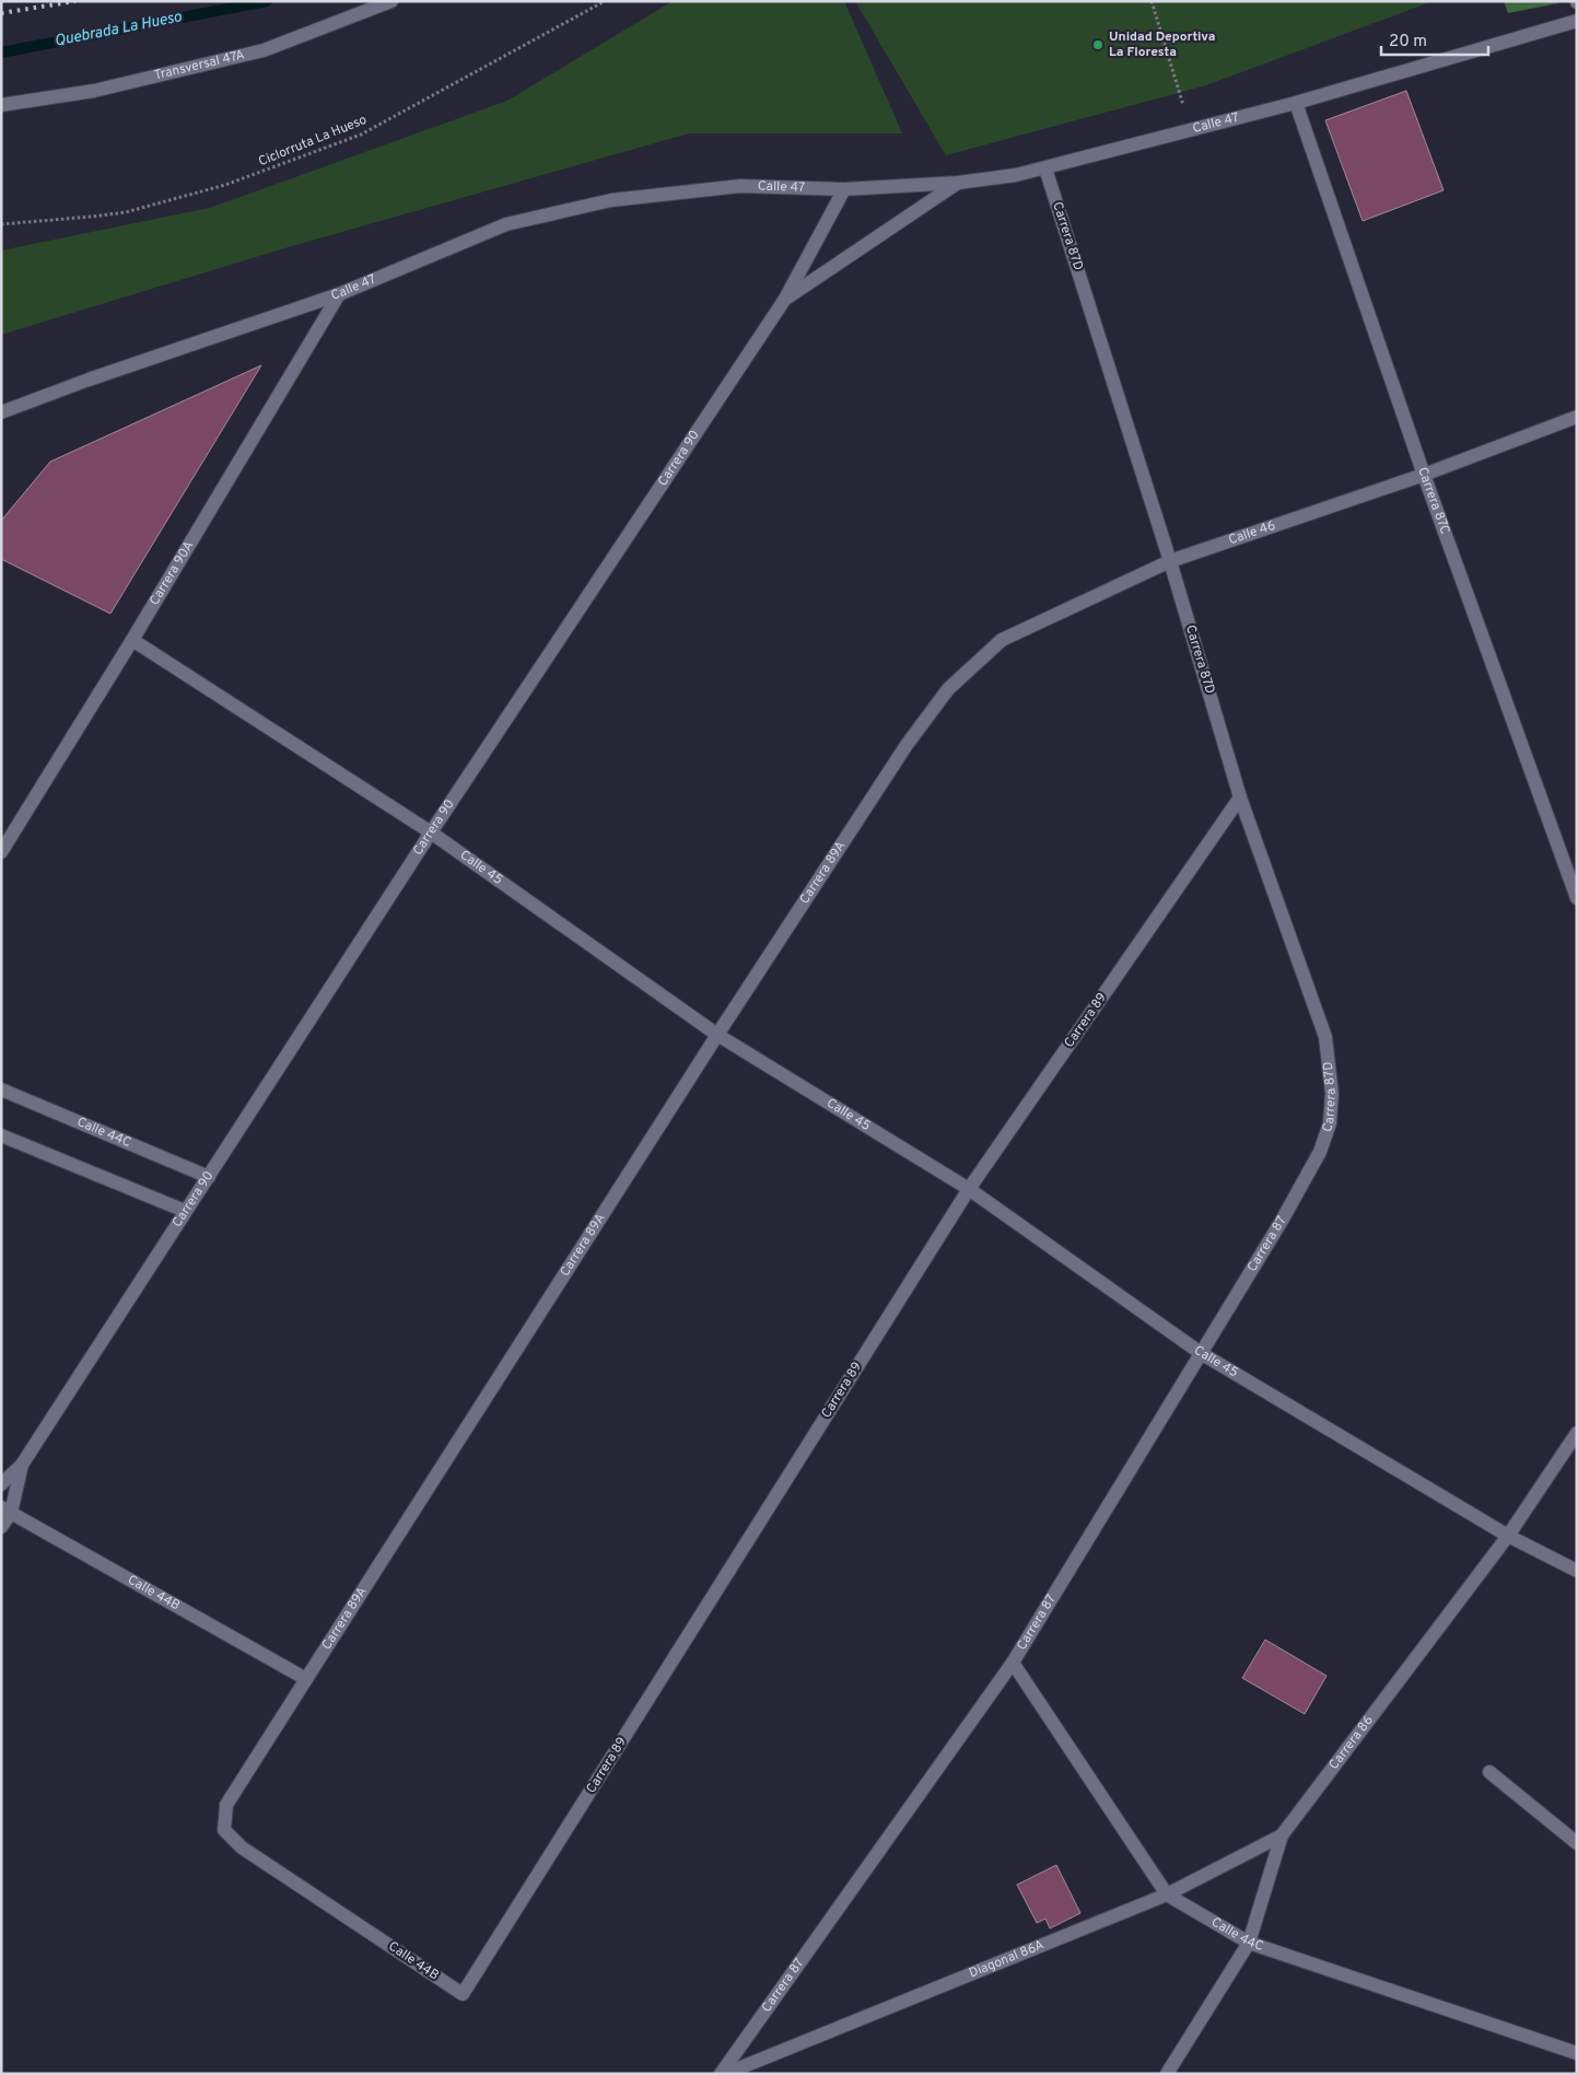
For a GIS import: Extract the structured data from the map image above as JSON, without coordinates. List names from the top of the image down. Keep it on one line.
{"streets":{"street":["Transversal 47A","Calle 47","Carrera 87D","Carrera 90","Carrera 87C","Calle 46","Carrera 90A","Calle 45","Carrera 89A","Carrera 89","Calle 44C","Carrera 87","Calle 44B","Carrera 86","Diagonal 86A"],"path":["Ciclorruta La Hueso"]},"crossings":[["Calle 47","Carrera 87D"],["Calle 47","Carrera 90"],["Calle 47","Carrera 87C"],["Calle 47","Carrera 90A"],["Carrera 87D","Calle 46"],["Carrera 87D","Carrera 89"],["Carrera 87D","Carrera 87"],["Carrera 90","Calle 45"],["Carrera 90","Calle 44C"],["Carrera 90","Calle 44B"],["Carrera 87C","Calle 46"],["Calle 46","Carrera 89A"],["Carrera 90A","Calle 45"],["Calle 45","Carrera 89A"],["Calle 45","Carrera 89"],["Calle 45","Carrera 87"],["Calle 45","Carrera 86"],["Carrera 89A","Calle 44B"],["Carrera 89","Calle 44B"],["Calle 44C","Carrera 87"],["Calle 44C","Carrera 86"],["Calle 44C","Diagonal 86A"],["Carrera 87","Diagonal 86A"],["Carrera 86","Diagonal 86A"]],"water":["Quebrada La Hueso"],"places":["Unidad Deportiva La Floresta"],"scale_bar":"20 m"}
